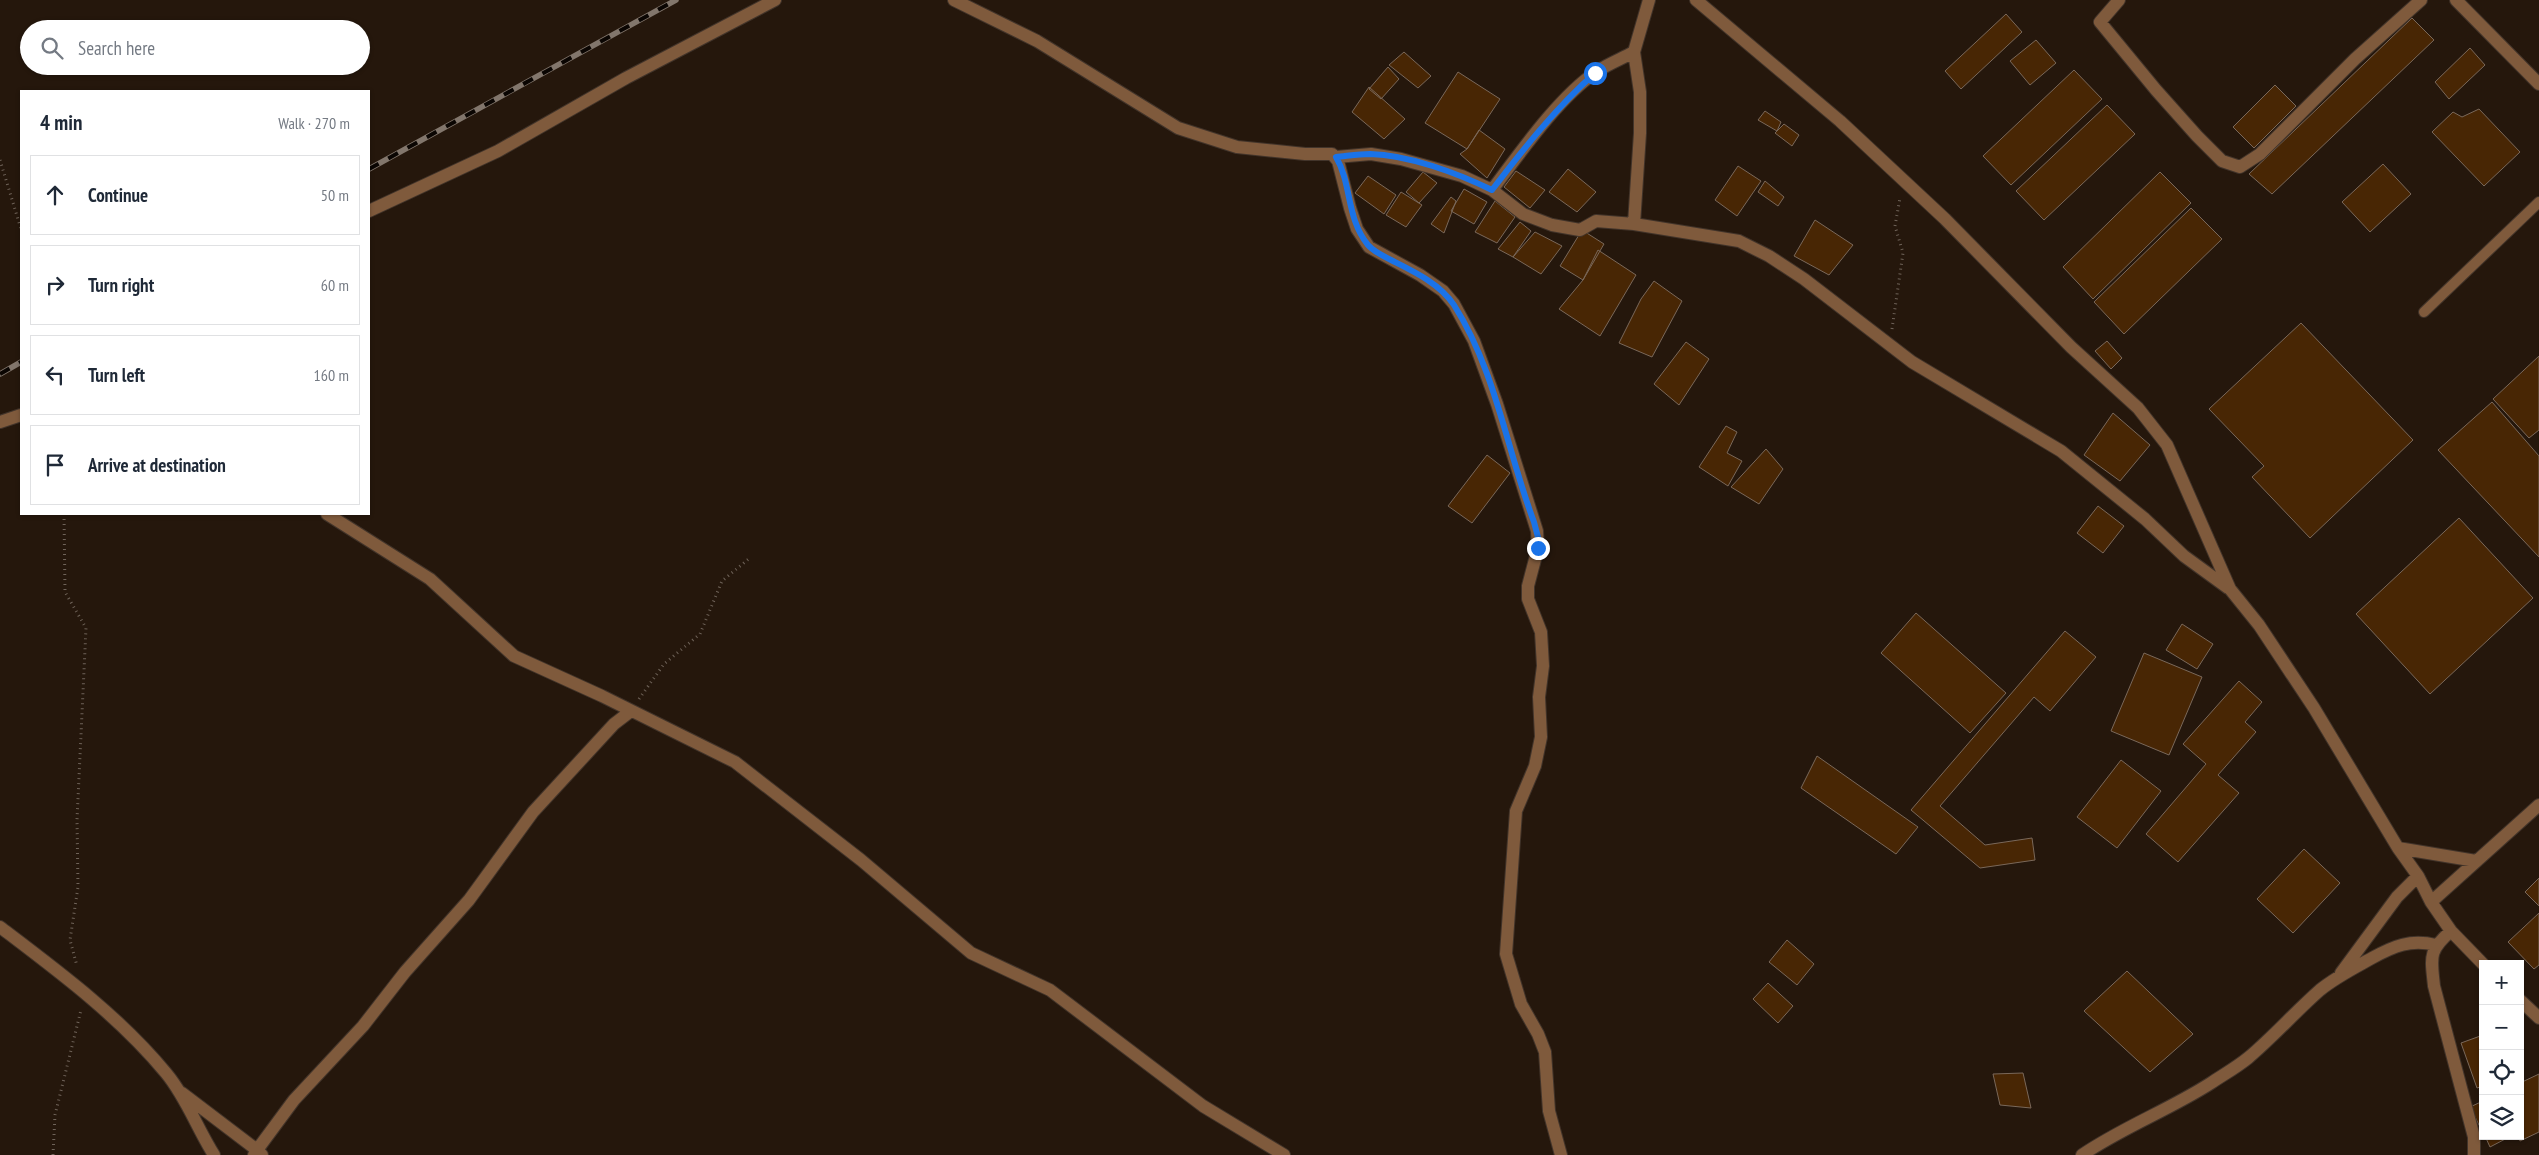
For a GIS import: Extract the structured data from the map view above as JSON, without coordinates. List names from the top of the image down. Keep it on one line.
{"page":{"search":"Search here","heading":["4 min","Walk · 270 m"],"list":[["Continue","50 m"],["Turn right","60 m"],["Turn left","160 m"],"Arrive at destination"],"map_buttons":["+","−"]}}
